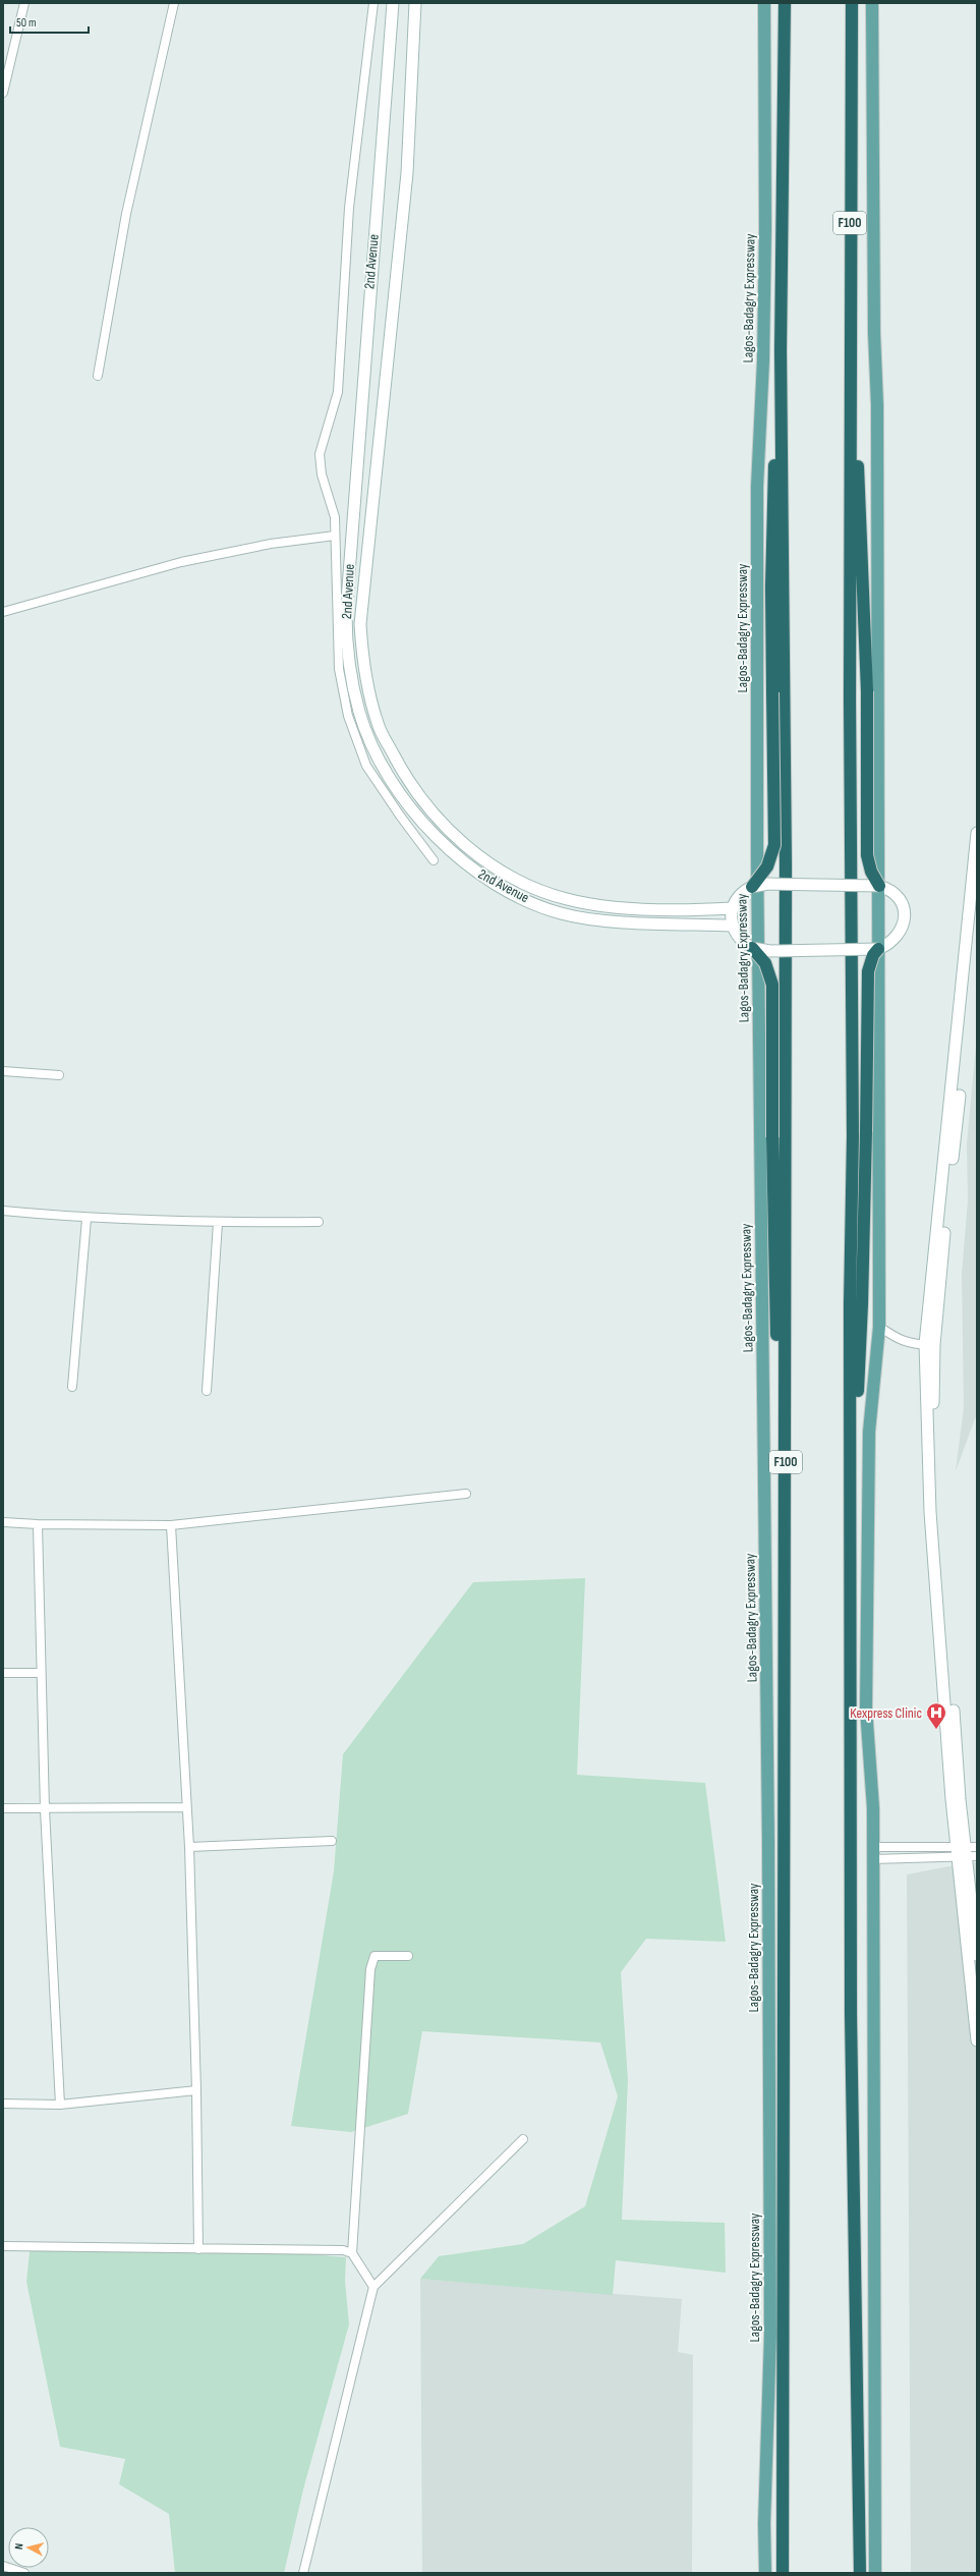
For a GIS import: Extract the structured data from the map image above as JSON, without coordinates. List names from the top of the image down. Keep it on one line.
{"streets":{"highway":["F100","Lagos-Badagry Expressway"],"street":["2nd Avenue"]},"places":{"hospital":["Kexpress Clinic"]},"scale_bar":"50 m","north":"left"}
